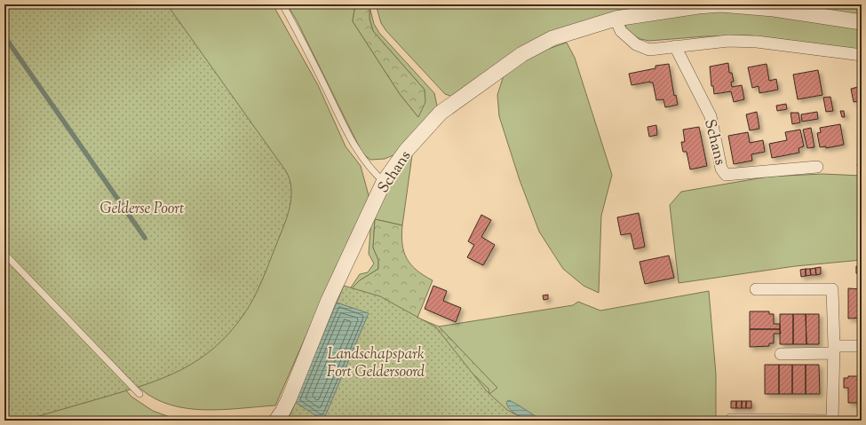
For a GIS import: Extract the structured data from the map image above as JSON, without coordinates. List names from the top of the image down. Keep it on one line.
{"streets":{"street":["Schans"]},"parks":["Gelderse Poort","Landschapspark Fort Geldersoord"]}
